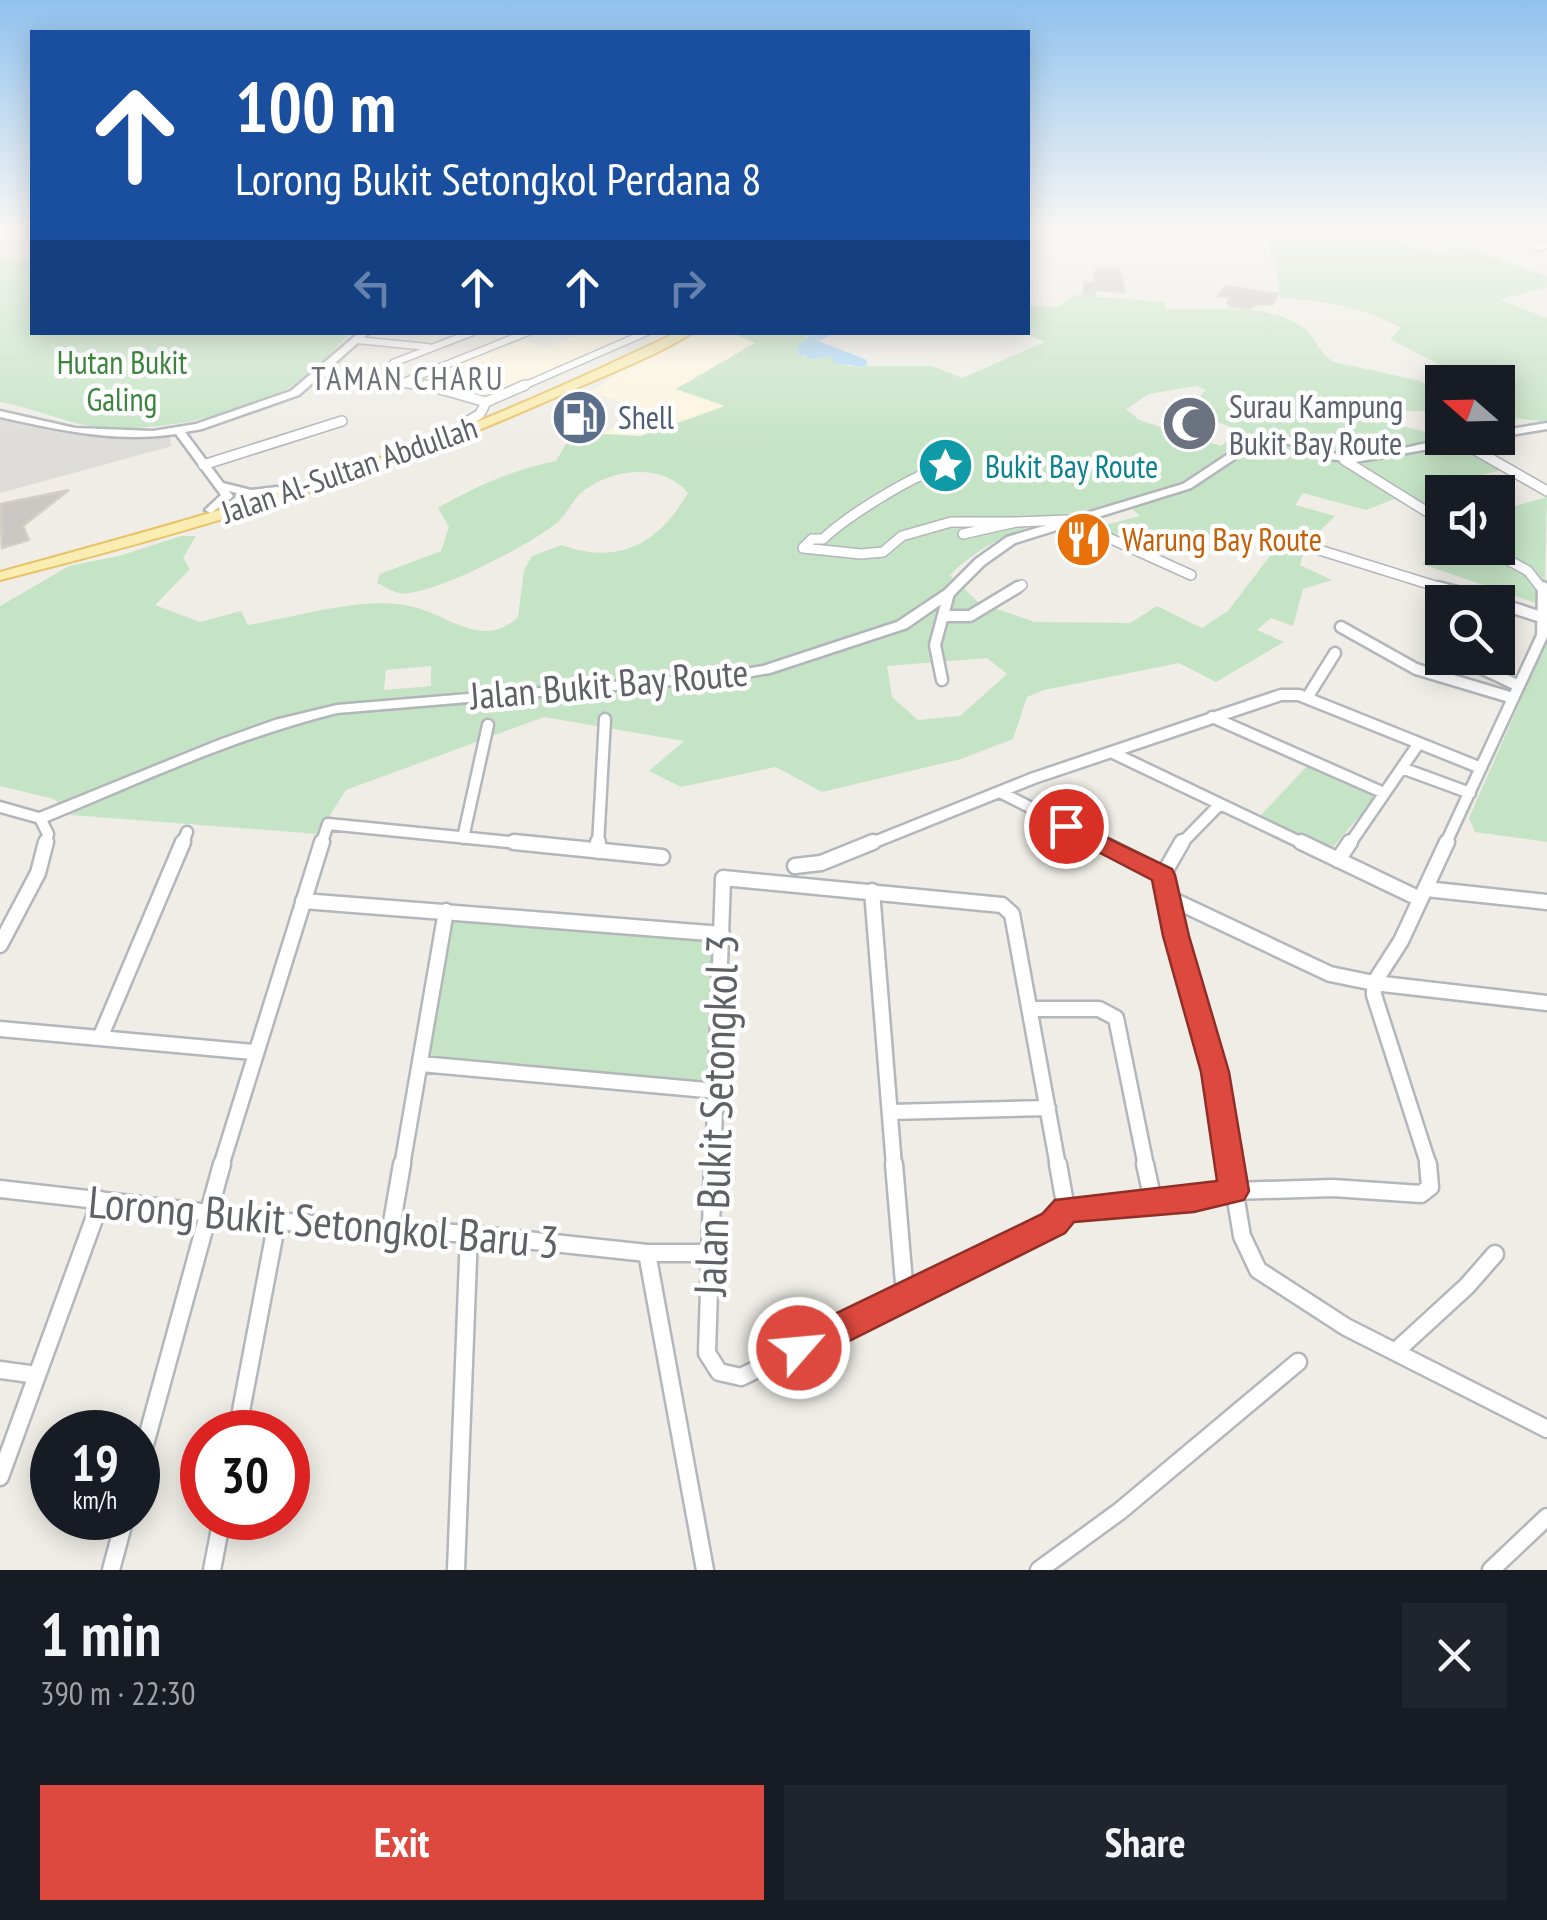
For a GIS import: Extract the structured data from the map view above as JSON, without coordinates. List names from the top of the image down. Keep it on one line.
{"streets":{"main road":["Jalan Al-Sultan Abdullah"],"street":["Jalan Bukit Bay Route","Jalan Bukit Setongkol 3","Lorong Bukit Setongkol Baru 3"]},"crossings":[["Jalan Bukit Setongkol 3","Lorong Bukit Setongkol Baru 3"]],"districts":["TAMAN CHARU"],"parks":["Hutan Bukit Galing"],"places":{"fuel station":["Shell"],"mosque":["Surau Kampung Bukit Bay Route"],"place":["Bukit Bay Route"],"restaurant":["Warung Bay Route"]},"north":"left","page":{"turn":["100 m","Lorong Bukit Setongkol Perdana 8"],"speed":"19 km/h","limit":"30","heading":["1 min","390 m · 22:30"],"buttons":["Exit","Share"]}}
